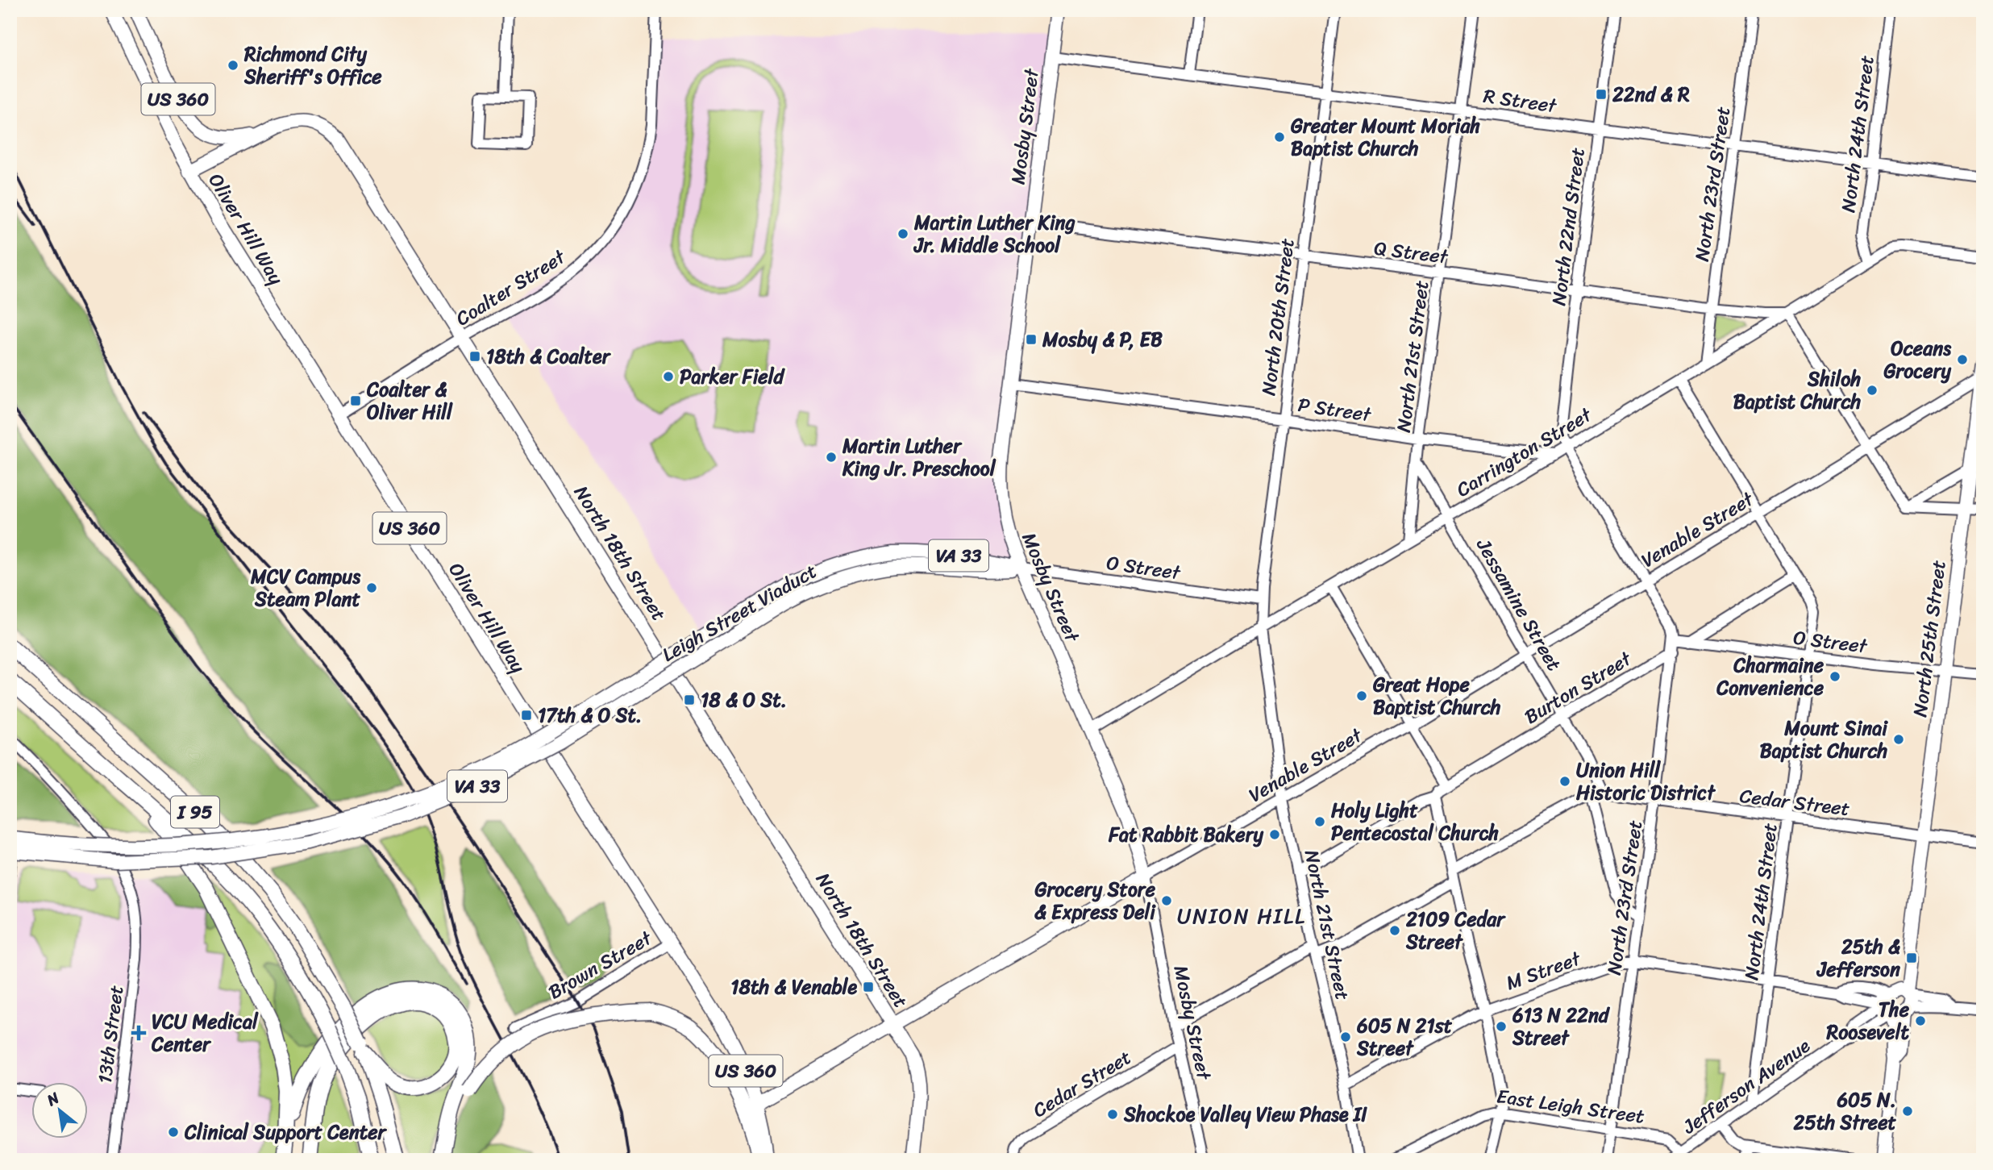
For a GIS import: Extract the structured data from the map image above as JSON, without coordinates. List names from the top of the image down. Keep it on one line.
{"streets":{"highway":["I 95"],"main road":["US 360","Mosby Street","Oliver Hill Way","Venable Street","North 18th Street","VA 33","Leigh Street Viaduct","North 25th Street"],"street":["R Street","North 24th Street","North 23rd Street","North 22nd Street","Q Street","Coalter Street","North 20th Street","North 21st Street","P Street","Carrington Street","O Street","Jessamine Street","Burton Street","Cedar Street","Brown Street","M Street","13th Street","Jefferson Avenue","East Leigh Street"]},"crossings":[["US 360","North 18th Street"],["R Street","Mosby Street"],["R Street","North 24th Street"],["R Street","North 23rd Street"],["R Street","North 22nd Street"],["R Street","North 20th Street"],["R Street","North 21st Street"],["Mosby Street","Q Street"],["Mosby Street","P Street"],["Mosby Street","Carrington Street"],["Mosby Street","Venable Street"],["Mosby Street","O Street"],["Mosby Street","Leigh Street Viaduct"],["Mosby Street","Cedar Street"],["North 24th Street","Carrington Street"],["North 24th Street","Venable Street"],["North 24th Street","O Street"],["North 24th Street","Cedar Street"],["North 24th Street","M Street"],["North 24th Street","Jefferson Avenue"],["North 23rd Street","Q Street"],["North 23rd Street","Carrington Street"],["North 23rd Street","O Street"],["North 23rd Street","Burton Street"],["North 23rd Street","Cedar Street"],["North 23rd Street","M Street"],["North 23rd Street","East Leigh Street"],["North 22nd Street","Q Street"],["North 22nd Street","Carrington Street"],["Oliver Hill Way","Coalter Street"],["Oliver Hill Way","Venable Street"],["Oliver Hill Way","Brown Street"],["Q Street","North 20th Street"],["Q Street","North 21st Street"],["Q Street","Carrington Street"],["Coalter Street","North 18th Street"],["North 20th Street","North 21st Street"],["North 20th Street","P Street"],["North 20th Street","Carrington Street"],["North 20th Street","O Street"],["North 21st Street","P Street"],["North 21st Street","Carrington Street"],["North 21st Street","Venable Street"],["North 21st Street","Jessamine Street"],["North 21st Street","Burton Street"],["North 21st Street","M Street"],["P Street","Carrington Street"],["Carrington Street","Jessamine Street"],["Venable Street","North 18th Street"],["Venable Street","Jessamine Street"],["Venable Street","North 25th Street"],["O Street","Leigh Street Viaduct"],["O Street","North 25th Street"],["Jessamine Street","Burton Street"],["Jessamine Street","Cedar Street"],["North 25th Street","Cedar Street"],["North 25th Street","M Street"],["North 25th Street","Jefferson Avenue"],["M Street","Jefferson Avenue"],["Jefferson Avenue","East Leigh Street"]],"districts":["UNION HILL"],"places":{"other":["Richmond City Sheriff's Office","Greater Mount Moriah Baptist Church","Martin Luther King Jr. Middle School","Oceans Grocery","Parker Field","Shiloh Baptist Church","Martin Luther King Jr. Preschool","MCV Campus Steam Plant","Charmaine Convenience","Great Hope Baptist Church","Mount Sinai Baptist Church","Union Hill Historic District","Holy Light Pentecostal Church","Fat Rabbit Bakery","Grocery Store & Express Deli","2109 Cedar Street","The Roosevelt","613 N 22nd Street","605 N 21st Street","605 N. 25th Street","Shockoe Valley View Phase II","Clinical Support Center"],"transit":["22nd & R","Mosby & P, EB","18th & Coalter","Coalter & Oliver Hill","18 & O St.","17th & O St.","25th & Jefferson","18th & Venable"],"health":["VCU Medical Center"]},"north":"top left"}
